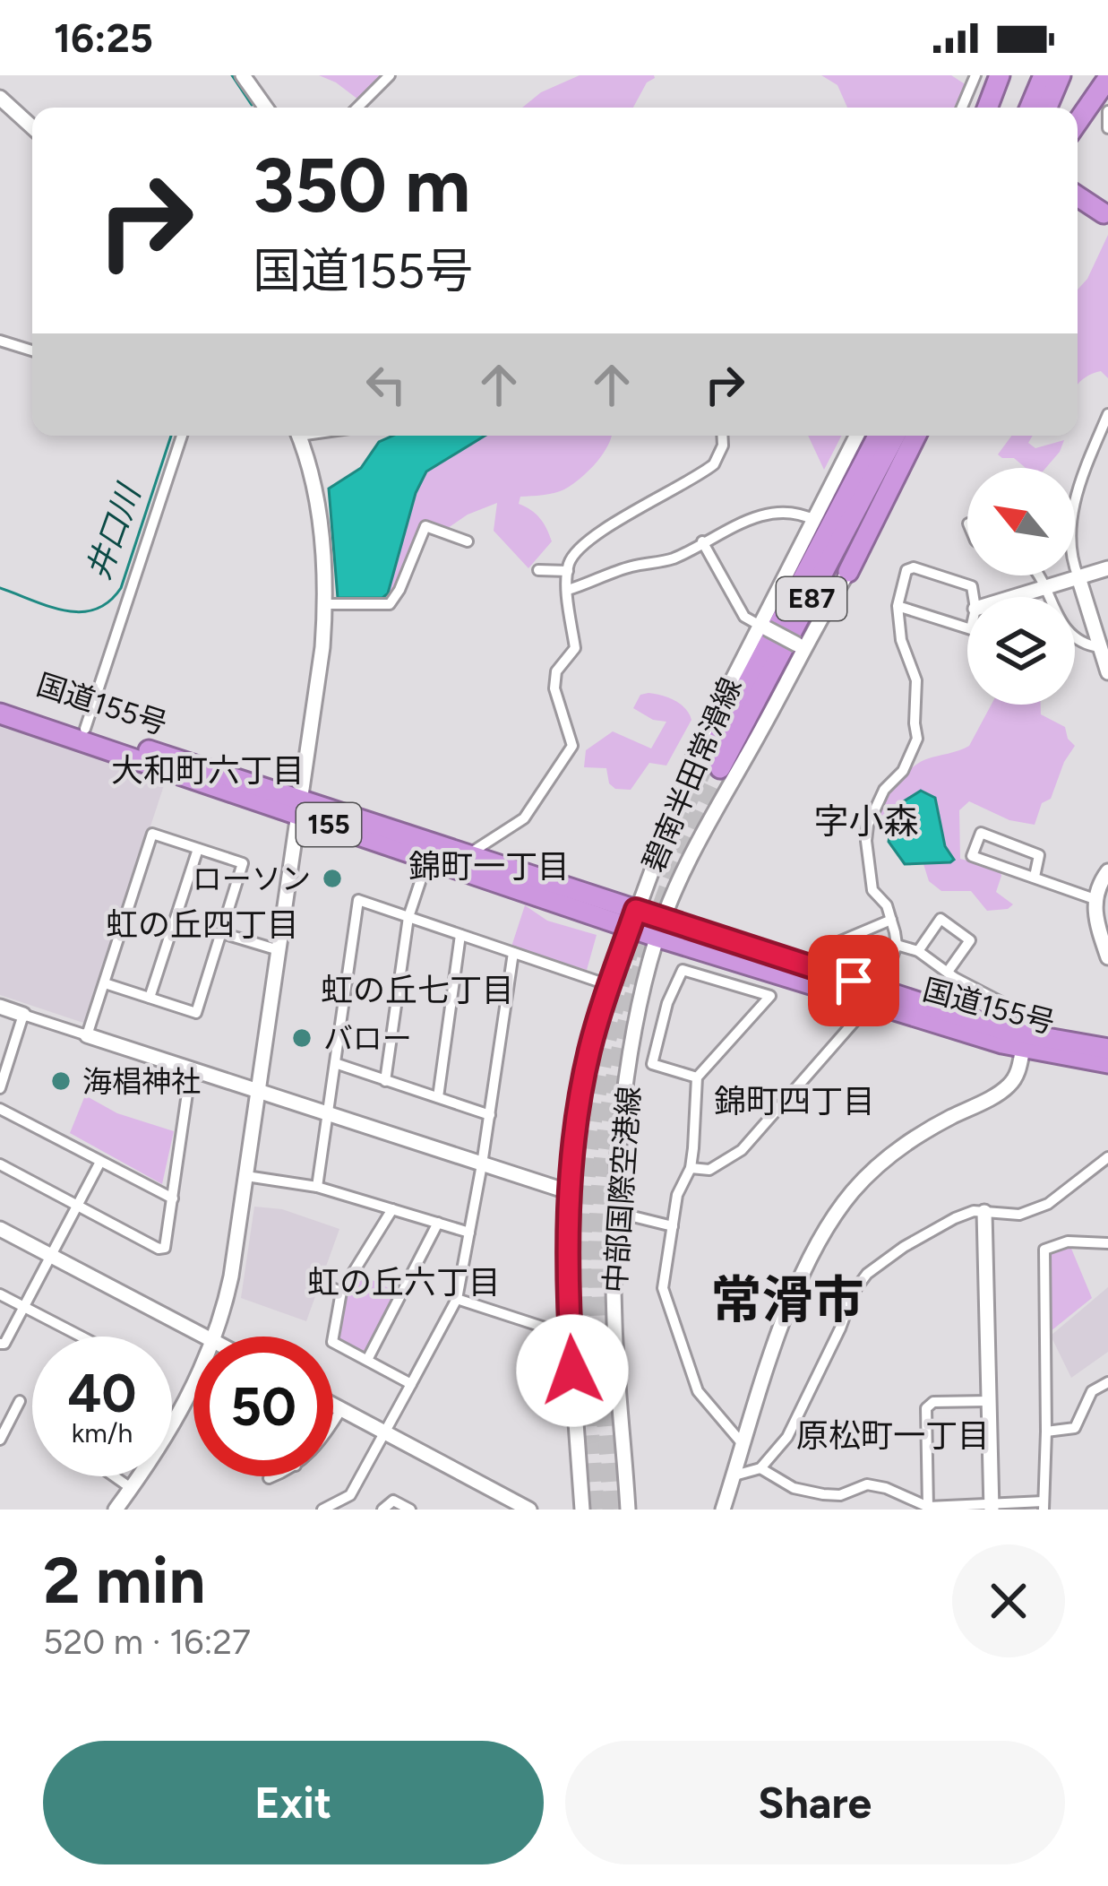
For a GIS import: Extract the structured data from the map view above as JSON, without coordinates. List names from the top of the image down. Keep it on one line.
{"streets":{"highway":["E87","国道155号","155"],"street":["碧南半田常滑線","中部国際空港線"]},"crossings":[["国道155号","碧南半田常滑線"],["国道155号","中部国際空港線"],["碧南半田常滑線","中部国際空港線"]],"districts":["大和町六丁目","字小森","錦町一丁目","虹の丘四丁目","虹の丘七丁目","錦町四丁目","虹の丘六丁目","常滑市","原松町一丁目"],"water":["井口川"],"places":["ローソン","バロー","海椙神社"],"north":"top left","page":{"status":"16:25","turn":["350 m","国道155号"],"speed":"40 km/h","limit":"50","heading":["2 min","520 m · 16:27"],"buttons":["Exit","Share"]}}
